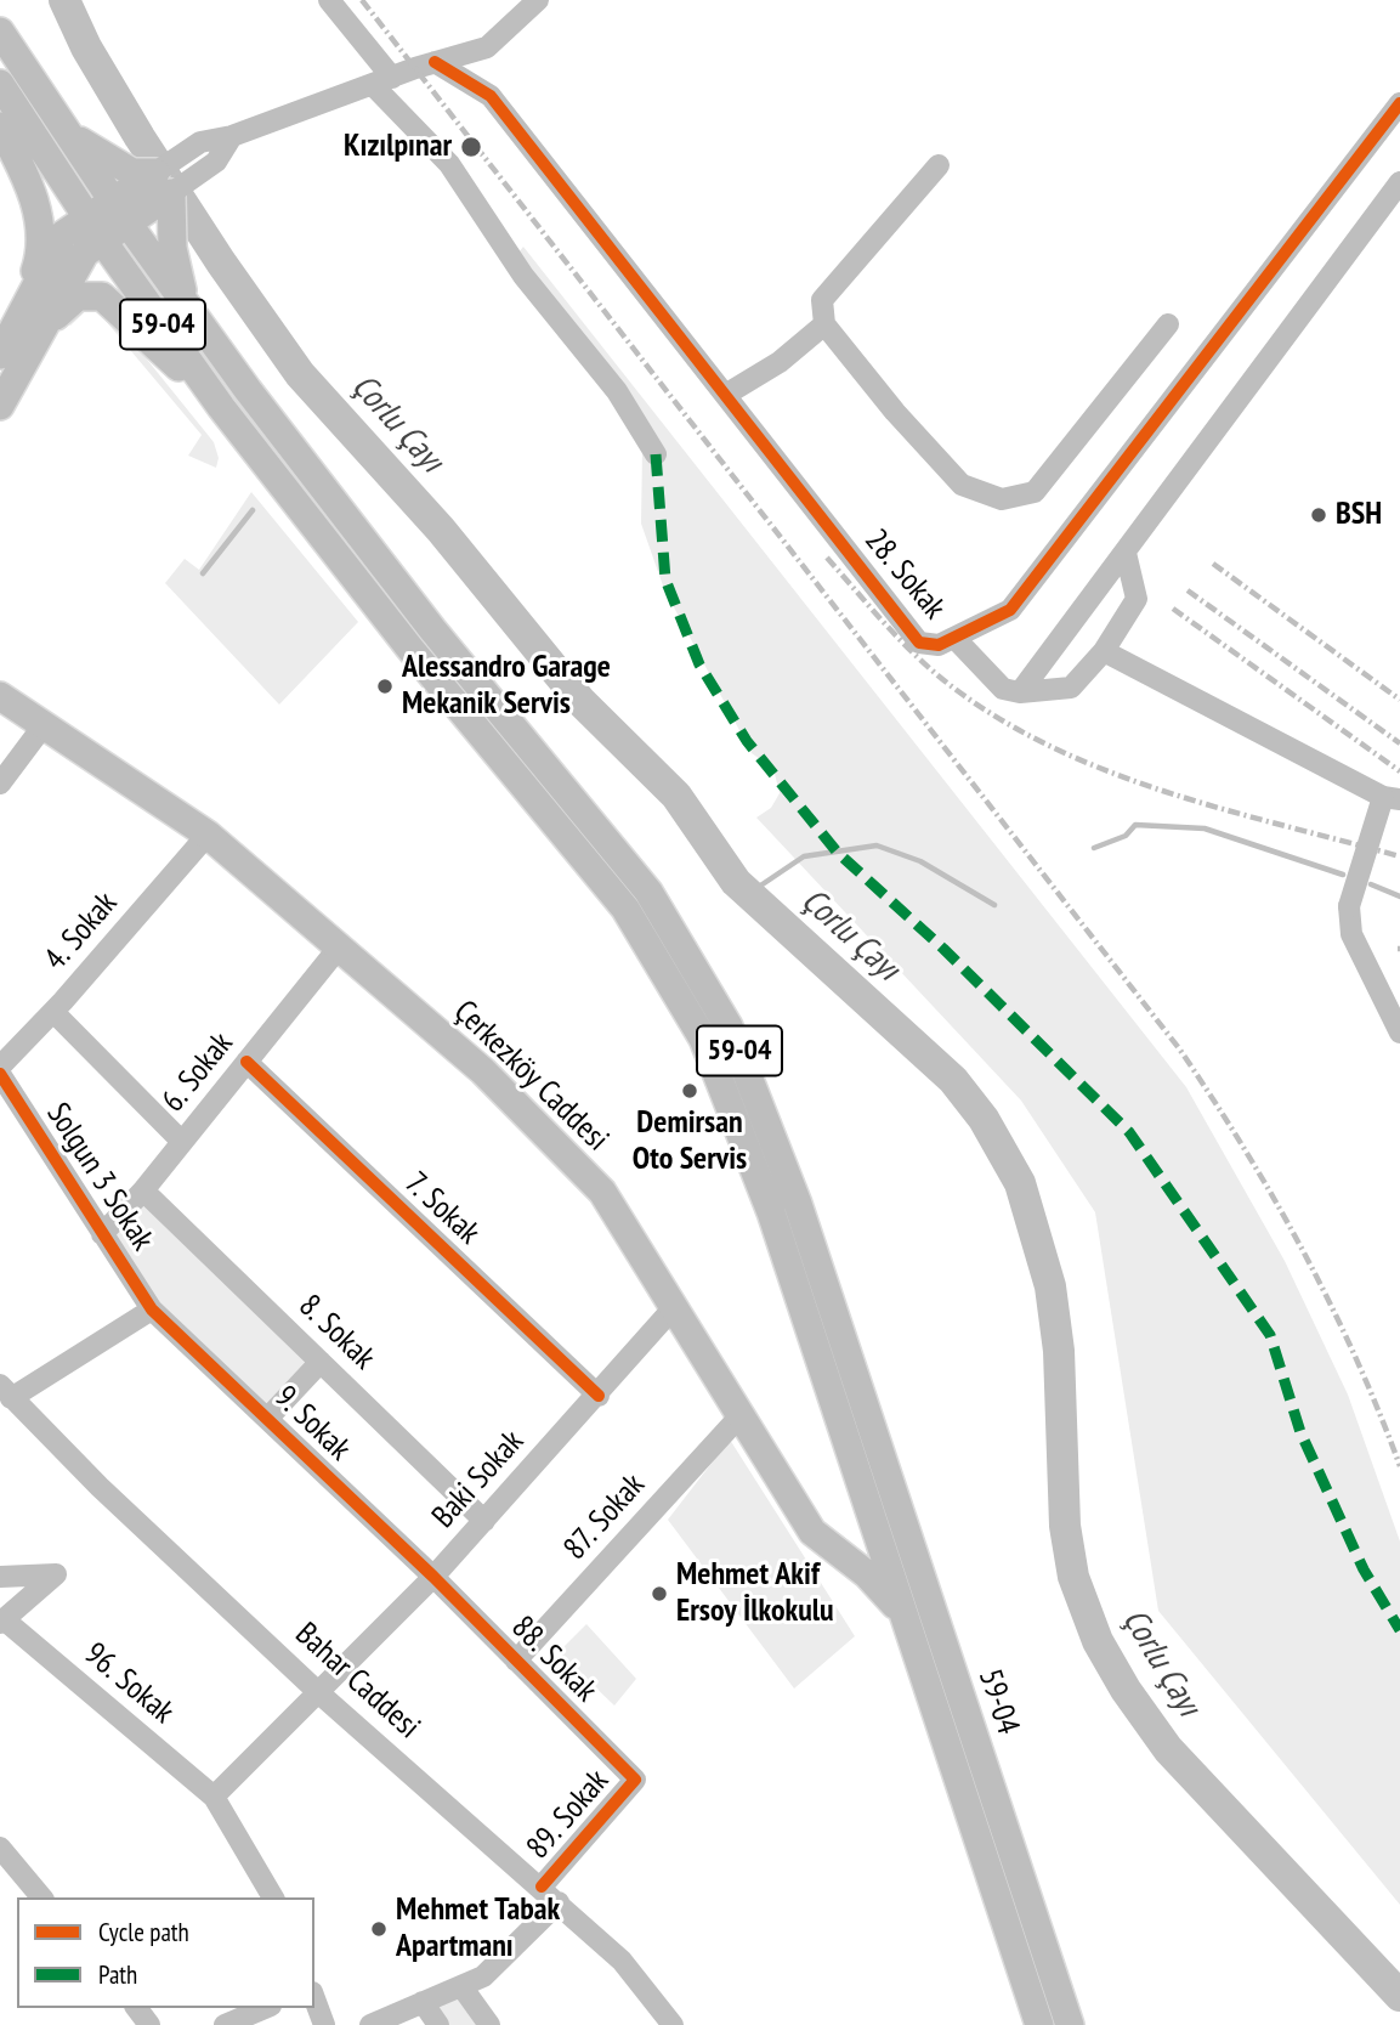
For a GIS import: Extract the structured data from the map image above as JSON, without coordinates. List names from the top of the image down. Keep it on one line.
{"streets":{"main road":["59-04","Çerkezköy Caddesi"],"street":["28. Sokak","4. Sokak","6. Sokak","Solgun 3 Sokak","7. Sokak","8. Sokak","9. Sokak","Baki Sokak","87. Sokak","88. Sokak","Bahar Caddesi","96. Sokak","89. Sokak"]},"crossings":[["59-04","Çerkezköy Caddesi"],["4. Sokak","Çerkezköy Caddesi"],["6. Sokak","Çerkezköy Caddesi"],["6. Sokak","Solgun 3 Sokak"],["6. Sokak","7. Sokak"],["6. Sokak","8. Sokak"],["Çerkezköy Caddesi","Baki Sokak"],["Çerkezköy Caddesi","87. Sokak"],["Solgun 3 Sokak","9. Sokak"],["7. Sokak","Baki Sokak"],["8. Sokak","Baki Sokak"],["9. Sokak","Baki Sokak"],["9. Sokak","88. Sokak"],["Baki Sokak","88. Sokak"],["Baki Sokak","Bahar Caddesi"],["Baki Sokak","96. Sokak"],["87. Sokak","88. Sokak"],["88. Sokak","89. Sokak"],["Bahar Caddesi","89. Sokak"]],"water":["Çorlu Çayı"],"places":["Kızılpınar","BSH","Alessandro Garage Mekanik Servis","Demirsan Oto Servis","Mehmet Akif Ersoy İlkokulu","Mehmet Tabak Apartmanı"],"legend":["Cycle path","Path"]}
